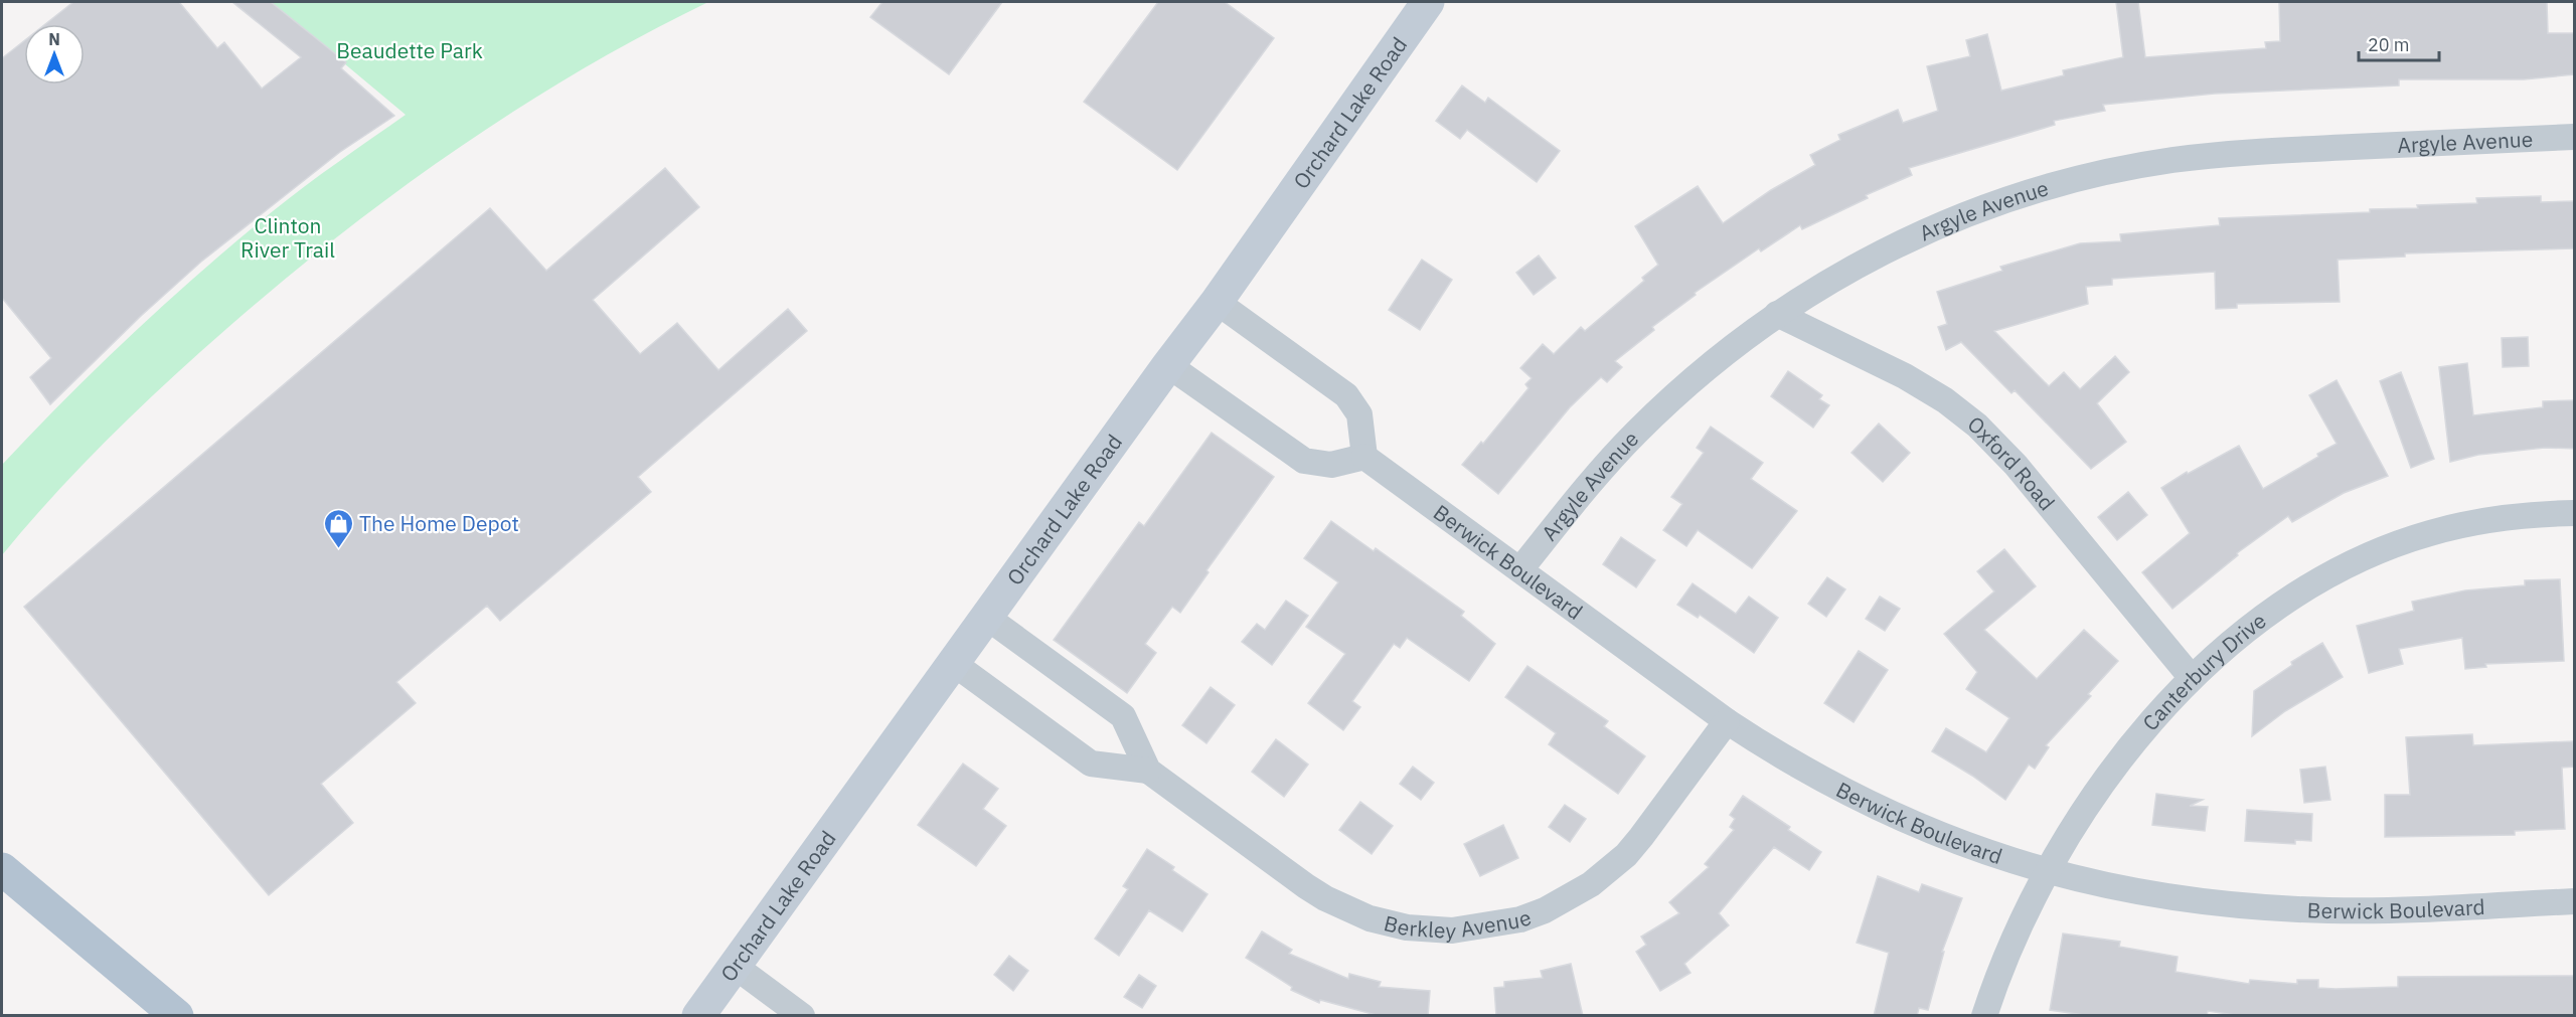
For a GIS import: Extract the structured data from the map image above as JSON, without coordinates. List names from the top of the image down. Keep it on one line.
{"streets":{"main road":["Orchard Lake Road"],"street":["Argyle Avenue","Oxford Road","Berwick Boulevard","Canterbury Drive","Berkley Avenue"]},"crossings":[["Orchard Lake Road","Berkley Avenue"],["Argyle Avenue","Oxford Road"],["Argyle Avenue","Berwick Boulevard"],["Oxford Road","Canterbury Drive"],["Berwick Boulevard","Canterbury Drive"],["Berwick Boulevard","Berkley Avenue"]],"parks":["Beaudette Park","Clinton River Trail"],"places":{"shop":["The Home Depot"]},"scale_bar":"20 m","north":"top"}
